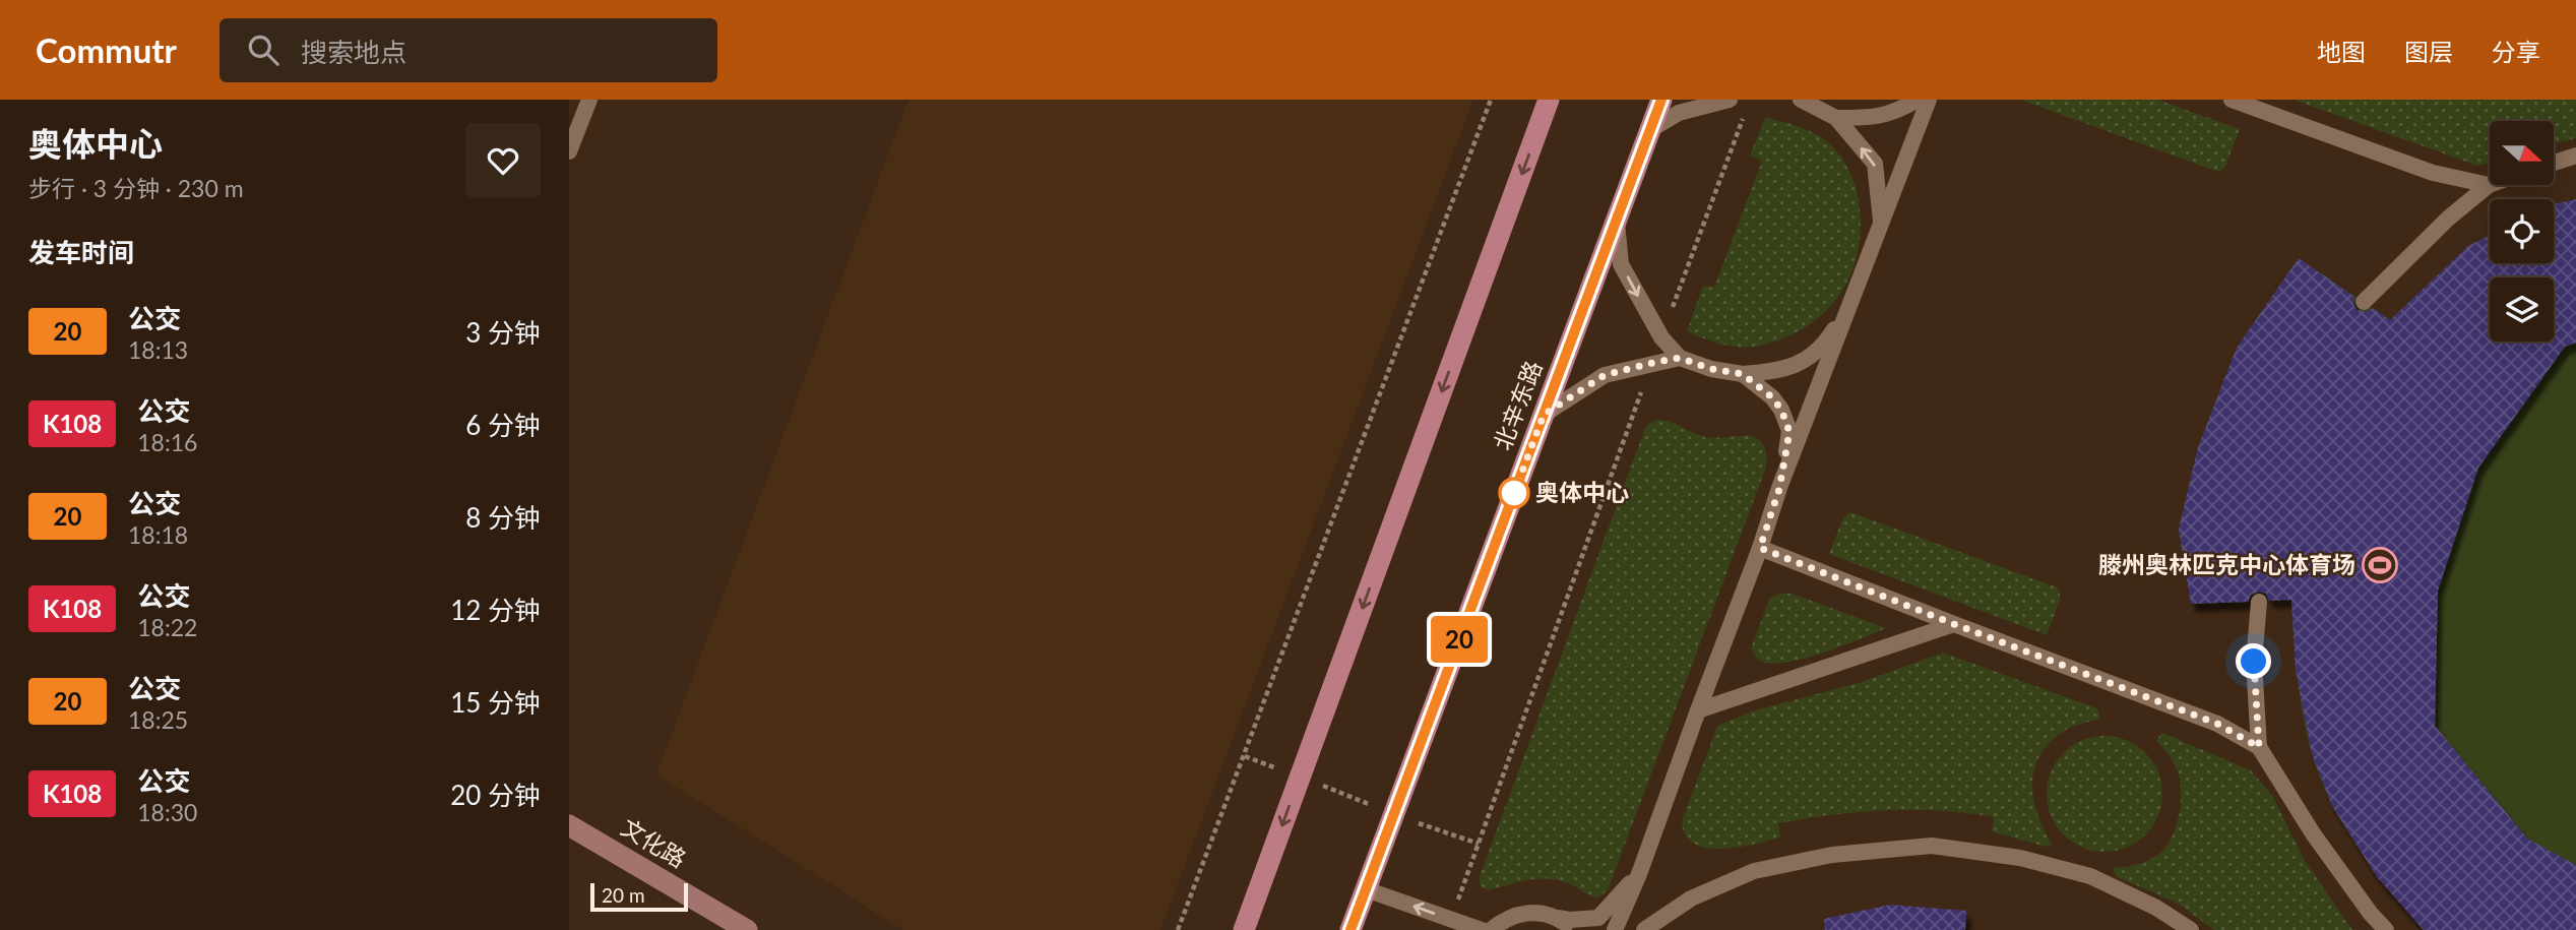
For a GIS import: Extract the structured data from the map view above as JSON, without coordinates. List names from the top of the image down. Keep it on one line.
{"streets":{"main road":["北辛东路"],"street":["文化路"]},"places":{"other":["奥体中心"],"sports":["滕州奥林匹克中心体育场"]},"lines":["bus line 20"],"scale_bar":"20 m","north":"right","page":{"header":"Commutr","search":"搜索地点","nav":["地图","图层","分享"],"heading":[["奥体中心","步行 · 3 分钟 · 230 m"],"发车时间"],"on_map":"20","list":[{"mark":"20","name":"公交","note":"18:13","value":"3 分钟"},{"mark":"K108","name":"公交","note":"18:16","value":"6 分钟"},{"mark":"20","name":"公交","note":"18:18","value":"8 分钟"},{"mark":"K108","name":"公交","note":"18:22","value":"12 分钟"},{"mark":"20","name":"公交","note":"18:25","value":"15 分钟"},{"mark":"K108","name":"公交","note":"18:30","value":"20 分钟"}],"scale":"20 m"}}
